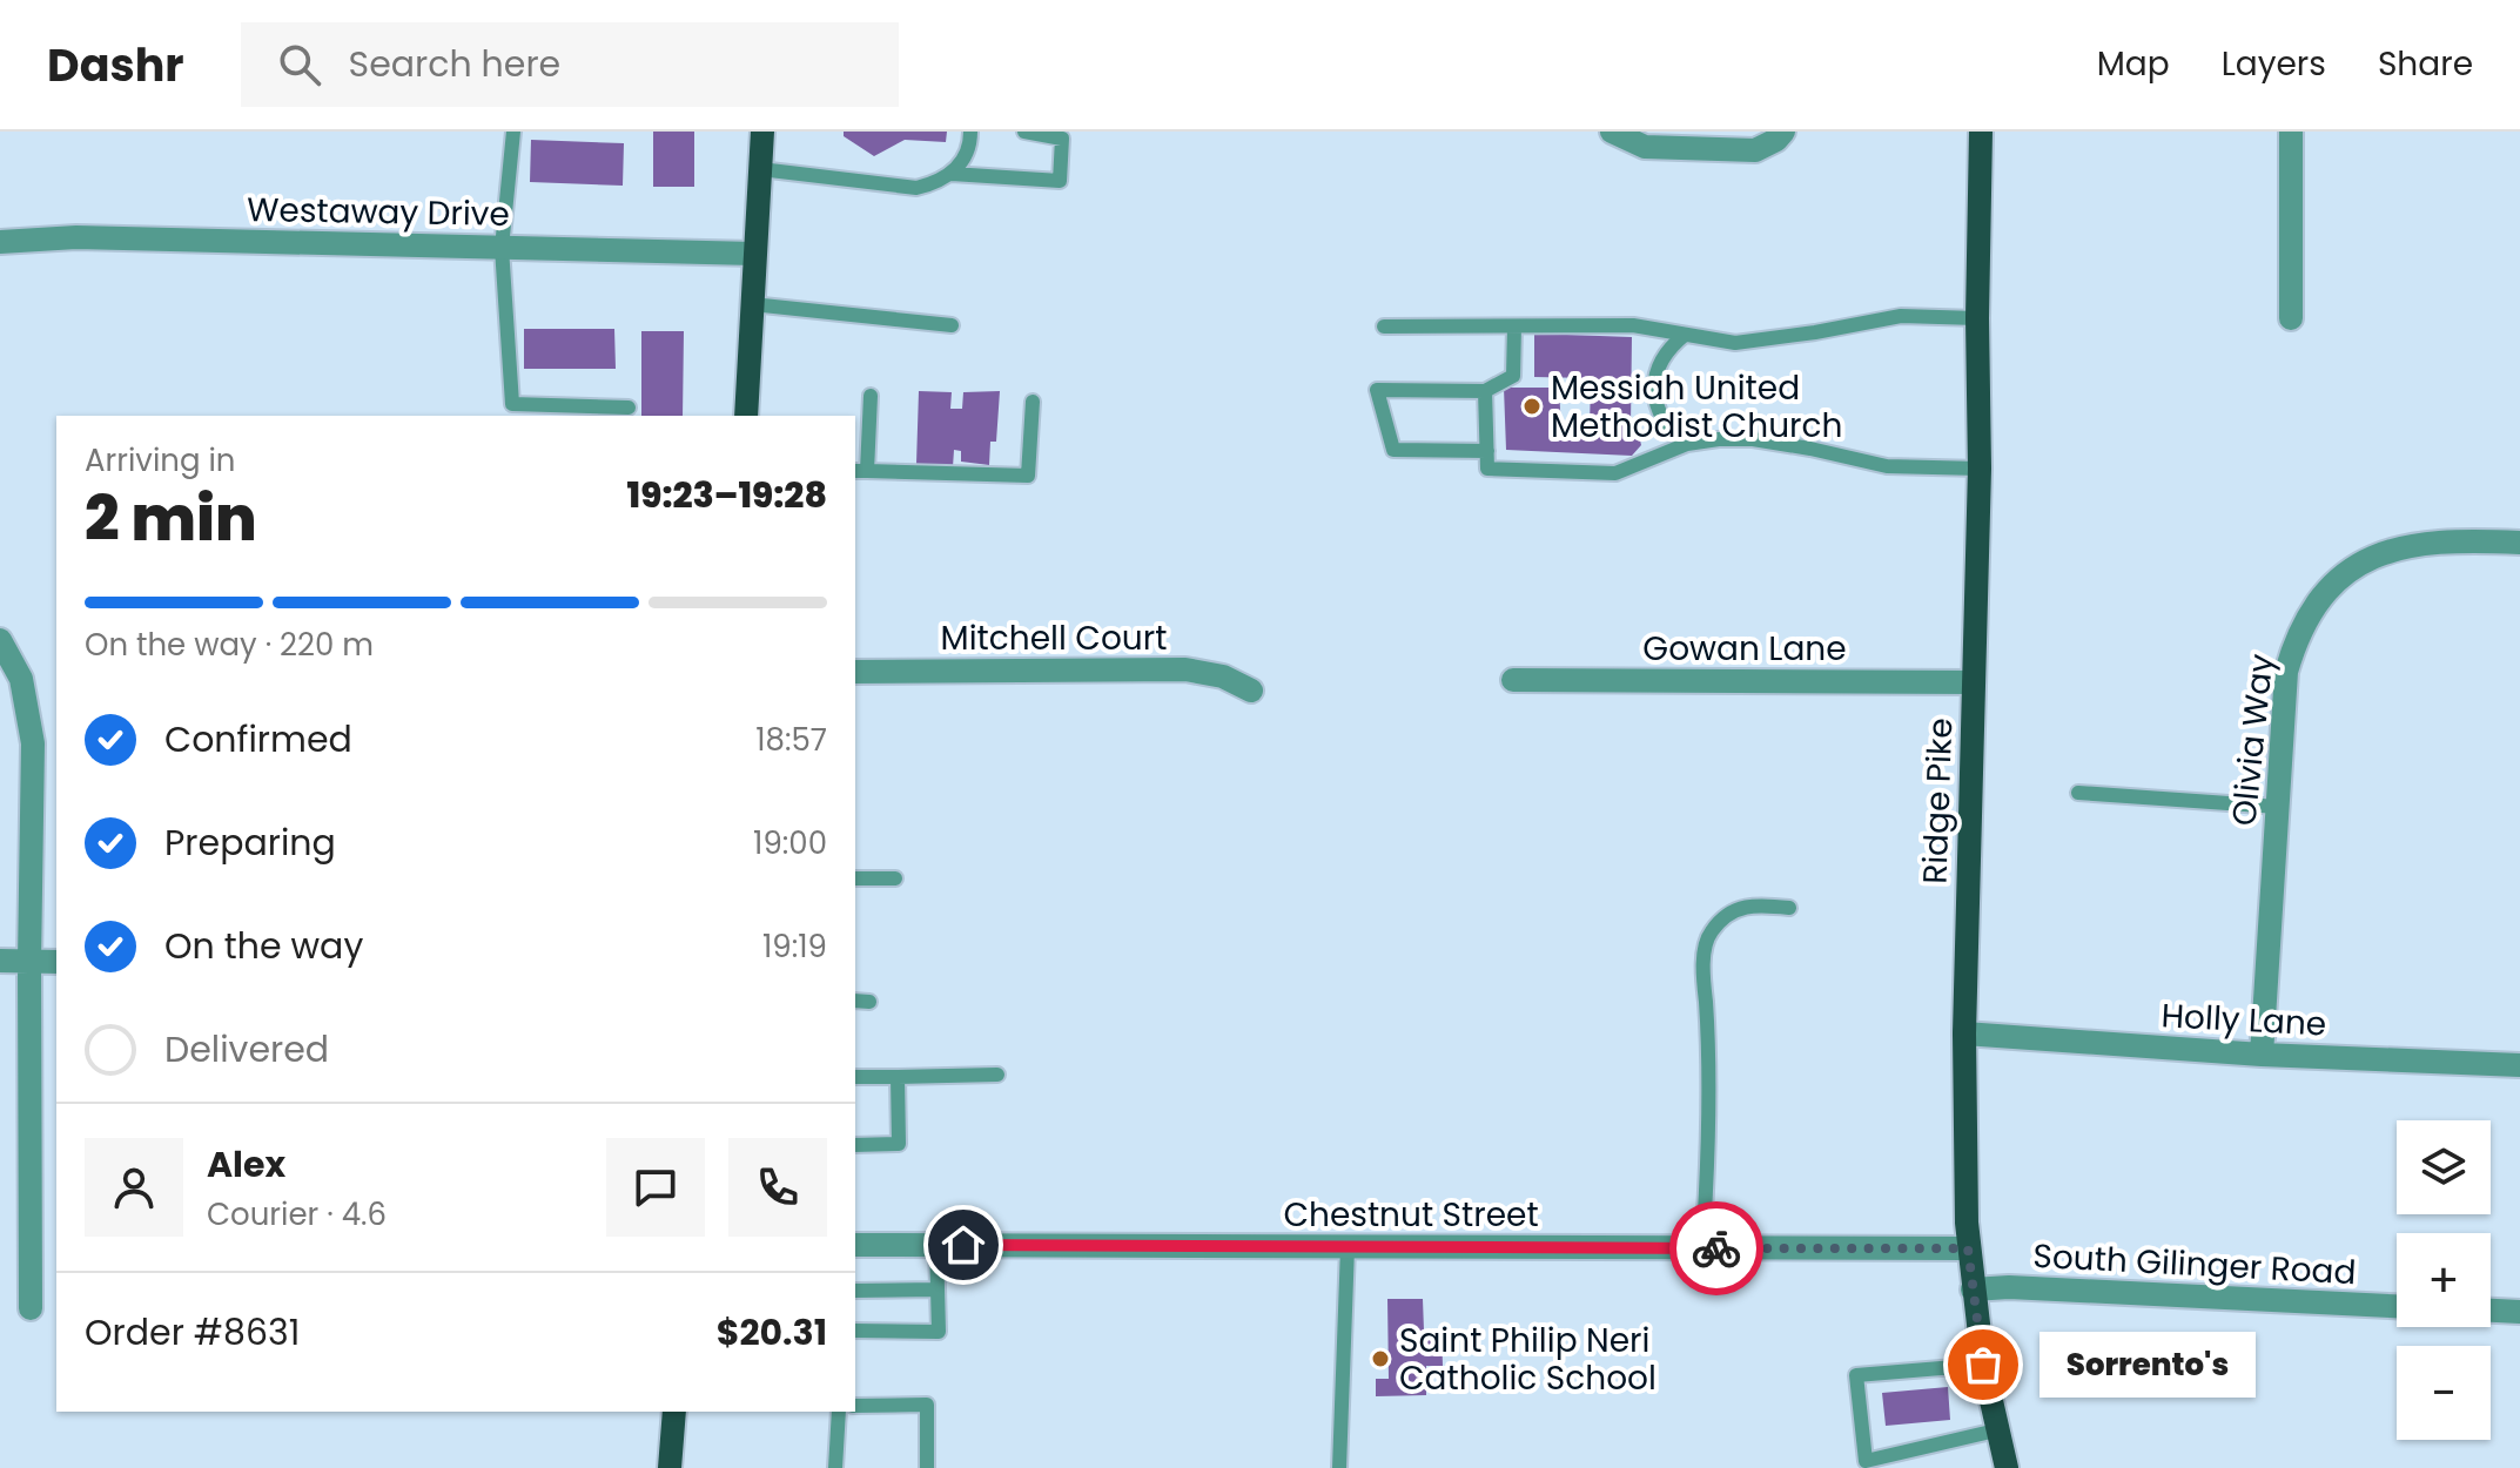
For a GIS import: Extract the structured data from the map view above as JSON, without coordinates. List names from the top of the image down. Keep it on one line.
{"streets":{"main road":["Ridge Pike"],"street":["Westaway Drive","Mitchell Court","Gowan Lane","Olivia Way","Holly Lane","Chestnut Street","South Gilinger Road"]},"crossings":[["Gowan Lane","Ridge Pike"],["Olivia Way","Holly Lane"],["Ridge Pike","Holly Lane"],["Ridge Pike","Chestnut Street"],["Ridge Pike","South Gilinger Road"]],"places":["Messiah United Methodist Church","Saint Philip Neri Catholic School","Sorrento's"],"page":{"header":"Dashr","search":"Search here","nav":["Map","Layers","Share"],"heading":["2 min","Arriving in","19:23–19:28"],"panel":["Alex","Courier · 4.6","Order #8631","$20.31"],"bar":"On the way · 220 m","list":[["Confirmed","18:57"],["Preparing","19:00"],["On the way","19:19"],"Delivered"],"map_buttons":["+","−"],"bubble":"Sorrento's"}}
